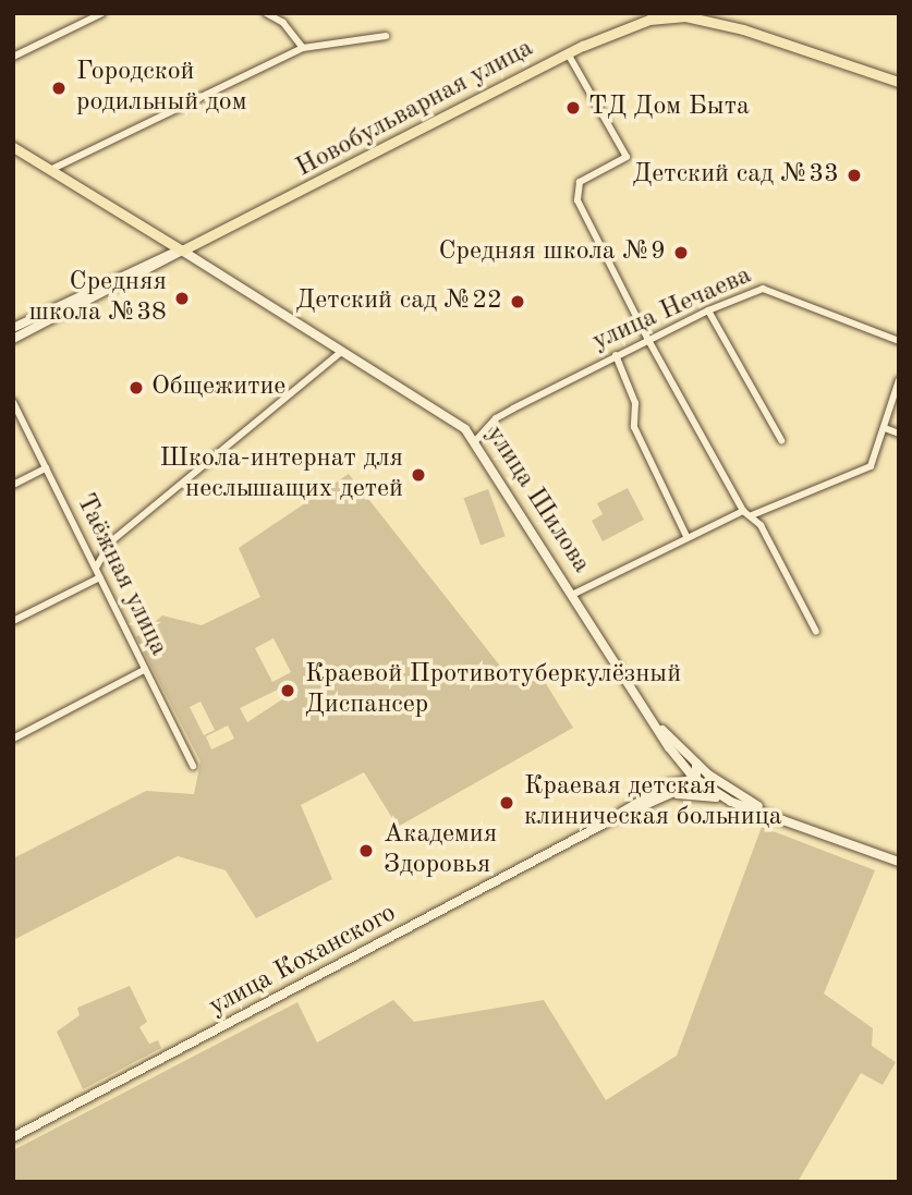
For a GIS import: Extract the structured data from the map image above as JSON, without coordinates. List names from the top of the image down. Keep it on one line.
{"streets":{"main road":["Новобульварная улица","улица Шилова","улица Коханского"],"street":["улица Нечаева","Таёжная улица"]},"crossings":[["Новобульварная улица","улица Шилова"],["улица Нечаева","улица Шилова"]],"places":["Городской родильный дом","ТД Дом Быта","Детский сад №33","Средняя школа №9","Средняя школа №38","Детский сад №22","Общежитие","Школа-интернат для неслышащих детей","Краевой Противотуберкулёзный Диспансер","Краевая детская клиническая больница","Академия Здоровья"]}
